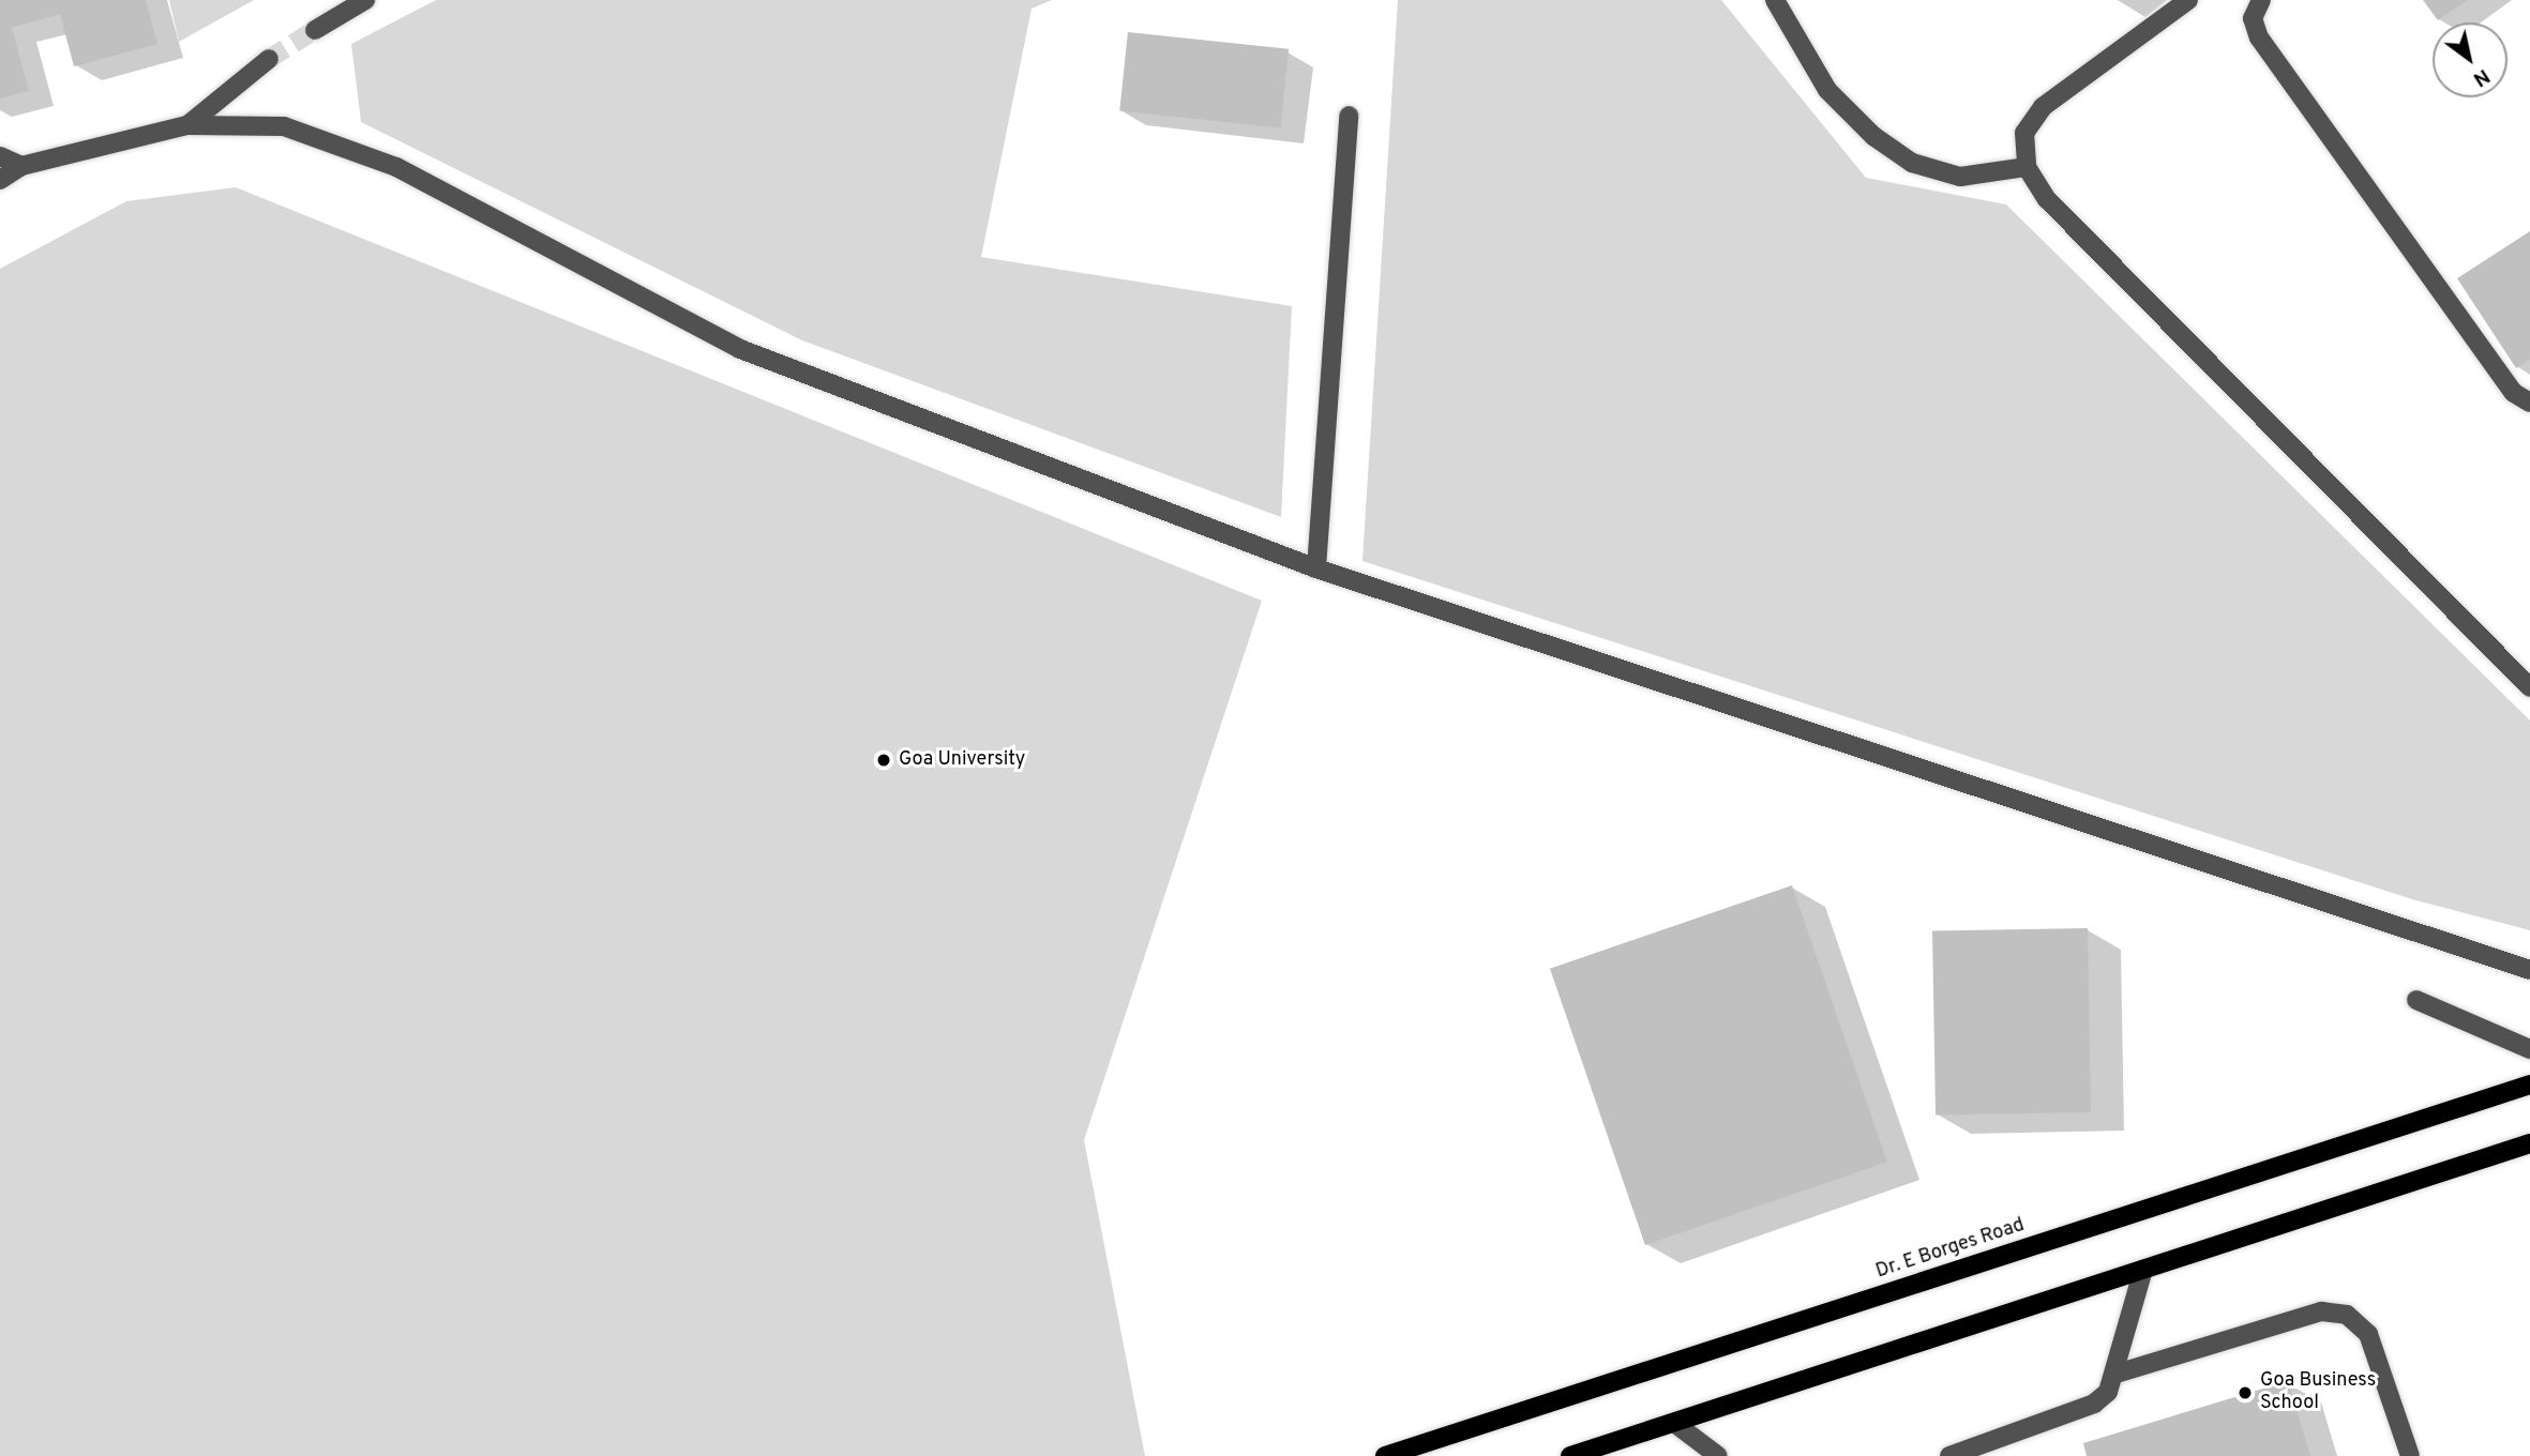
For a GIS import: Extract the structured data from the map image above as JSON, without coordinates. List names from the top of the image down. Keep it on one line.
{"streets":{"main road":["Dr. E Borges Road"]},"places":["Goa University","Goa Business School"],"north":"bottom right"}
